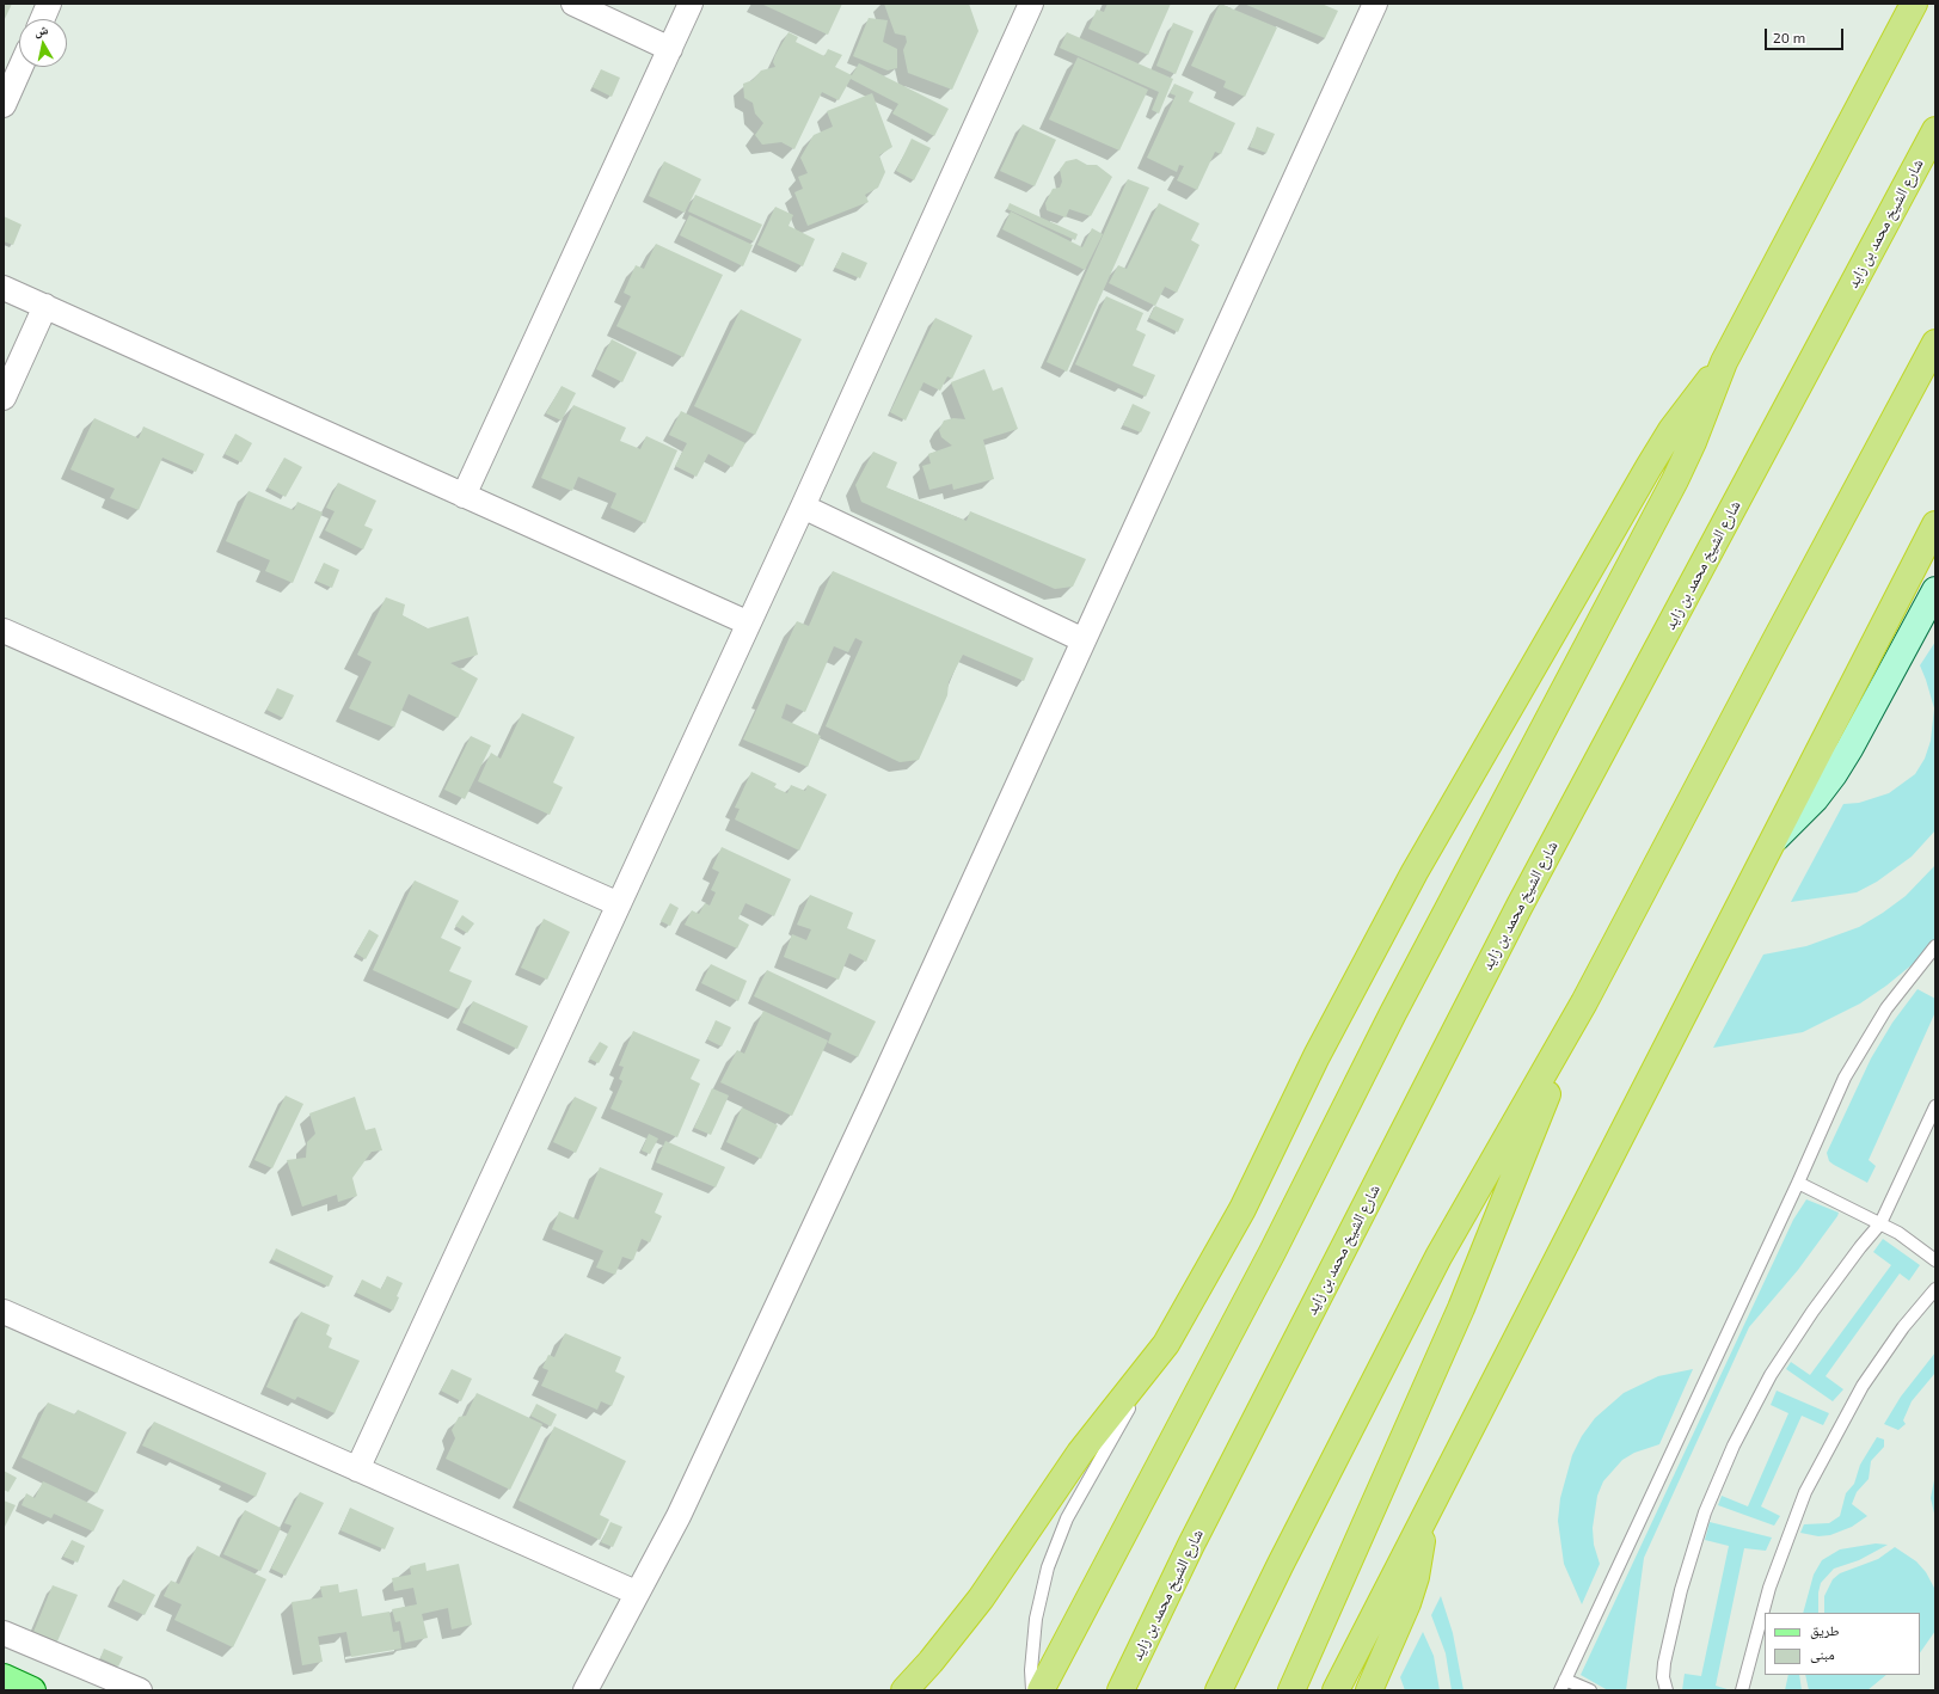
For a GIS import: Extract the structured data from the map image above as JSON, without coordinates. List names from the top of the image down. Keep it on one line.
{"streets":{"highway":["شارع الشيخ محمد بن زايد"]},"legend":["طريق","مبنى"],"scale_bar":"20 m","north":"top"}
